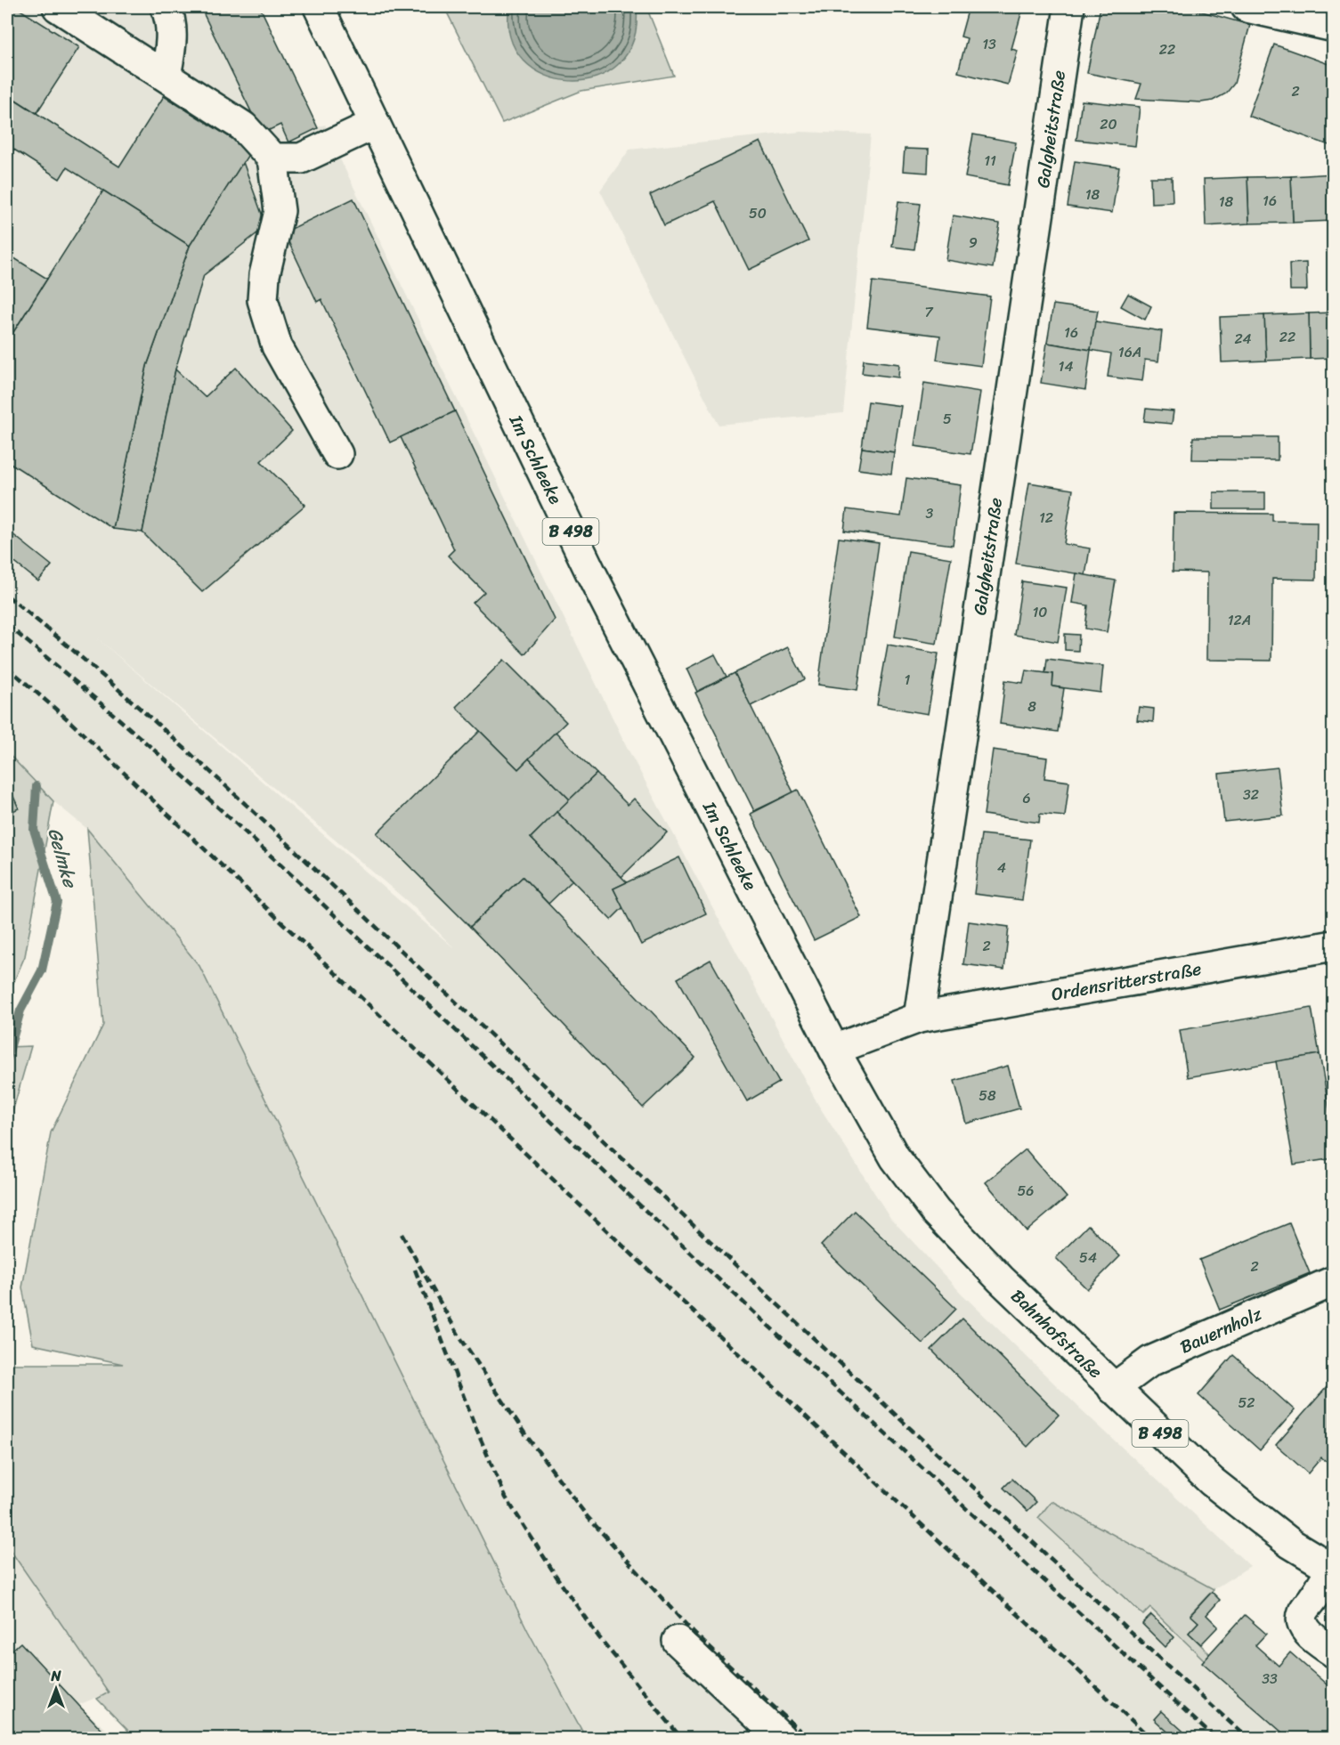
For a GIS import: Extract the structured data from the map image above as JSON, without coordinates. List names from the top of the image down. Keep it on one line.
{"streets":{"main road":["Galgheitstraße","Im Schleeke","B 498","Ordensritterstraße","Bauernholz","Bahnhofstraße"]},"crossings":[["Galgheitstraße","Ordensritterstraße"],["Im Schleeke","Bahnhofstraße"],["Bauernholz","Bahnhofstraße"]],"water":["Gelmke"],"house_numbers":["13","22","2","20","11","18","16","18","50","9","7","16","22","24","16A","14","5","3","12","10","12A","1","8","32","6","4","2","58","56","54","2","52","33"],"north":"top"}
